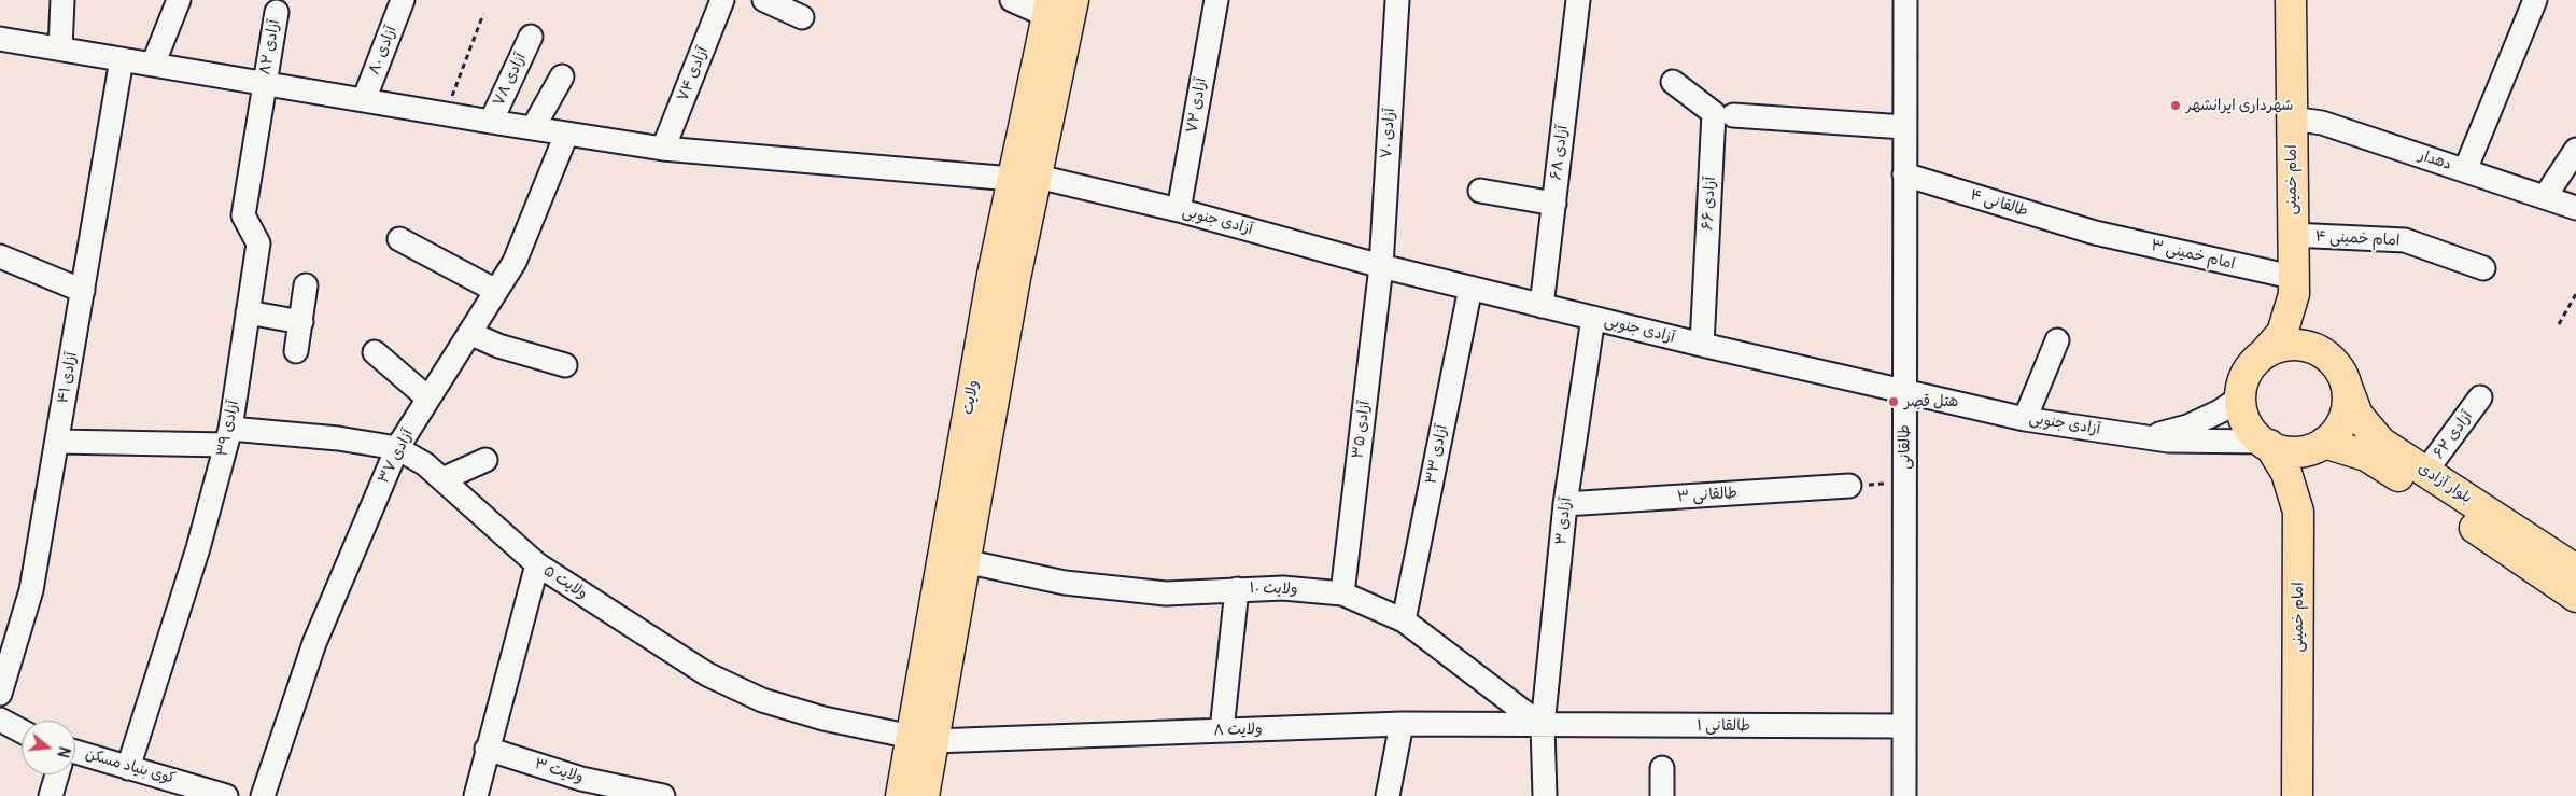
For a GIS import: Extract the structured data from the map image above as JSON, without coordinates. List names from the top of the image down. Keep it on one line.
{"streets":{"main road":["امام خمینی","ولایت","بلوار آزادی"],"street":["آزادی ۸۲","آزادی ۸۰","آزادی ۷۴","آزادی ۷۸","آزادی ۷۲","آزادی ۷۰","آزادی ۶۸","دهدار","آزادی ۶۶","طالقانی ۴","آزادی جنوبی","امام خمینی ۴","امام خمینی ۳","آزادی ۴۱","آزادی ۳۹","آزادی ۳۵","آزادی ۶۲","طالقانی","آزادی ۳۳","آزادی ۳۷","طالقانی ۳","آزادی ۳","ولایت ۵","ولایت ۱۰","طالقانی ۱","ولایت ۸","کوی بنیاد مسکن","ولایت ۳"]},"crossings":[["آزادی ۸۲","آزادی جنوبی"],["آزادی ۸۲","آزادی ۳۹"],["آزادی ۸۰","آزادی جنوبی"],["آزادی ۷۴","آزادی جنوبی"],["آزادی ۷۸","آزادی جنوبی"],["آزادی ۷۲","آزادی جنوبی"],["آزادی ۷۰","آزادی جنوبی"],["آزادی ۷۰","آزادی ۳۵"],["آزادی ۶۸","آزادی جنوبی"],["دهدار","امام خمینی"],["امام خمینی","آزادی جنوبی"],["امام خمینی","امام خمینی ۴"],["امام خمینی","امام خمینی ۳"],["امام خمینی","بلوار آزادی"],["آزادی ۶۶","آزادی جنوبی"],["طالقانی ۴","امام خمینی ۳"],["طالقانی ۴","طالقانی"],["آزادی جنوبی","آزادی ۴۱"],["آزادی جنوبی","ولایت"],["آزادی جنوبی","آزادی ۳۹"],["آزادی جنوبی","آزادی ۳۵"],["آزادی جنوبی","طالقانی"],["آزادی جنوبی","آزادی ۳۳"],["آزادی جنوبی","آزادی ۳۷"],["آزادی جنوبی","بلوار آزادی"],["آزادی جنوبی","آزادی ۳"],["آزادی ۴۱","ولایت ۵"],["ولایت","ولایت ۵"],["ولایت","ولایت ۱۰"],["ولایت","ولایت ۸"],["آزادی ۳۹","ولایت ۵"],["آزادی ۳۹","کوی بنیاد مسکن"],["آزادی ۳۵","ولایت ۱۰"],["آزادی ۶۲","بلوار آزادی"],["طالقانی","طالقانی ۱"],["آزادی ۳۳","ولایت ۱۰"],["آزادی ۳۷","ولایت ۵"],["طالقانی ۳","آزادی ۳"],["آزادی ۳","ولایت ۱۰"],["آزادی ۳","طالقانی ۱"],["آزادی ۳","ولایت ۸"],["ولایت ۵","ولایت ۸"],["ولایت ۱۰","طالقانی ۱"],["ولایت ۱۰","ولایت ۸"],["طالقانی ۱","ولایت ۸"]],"places":["شهرداری ایرانشهر","هتل قصِر"],"north":"right"}
